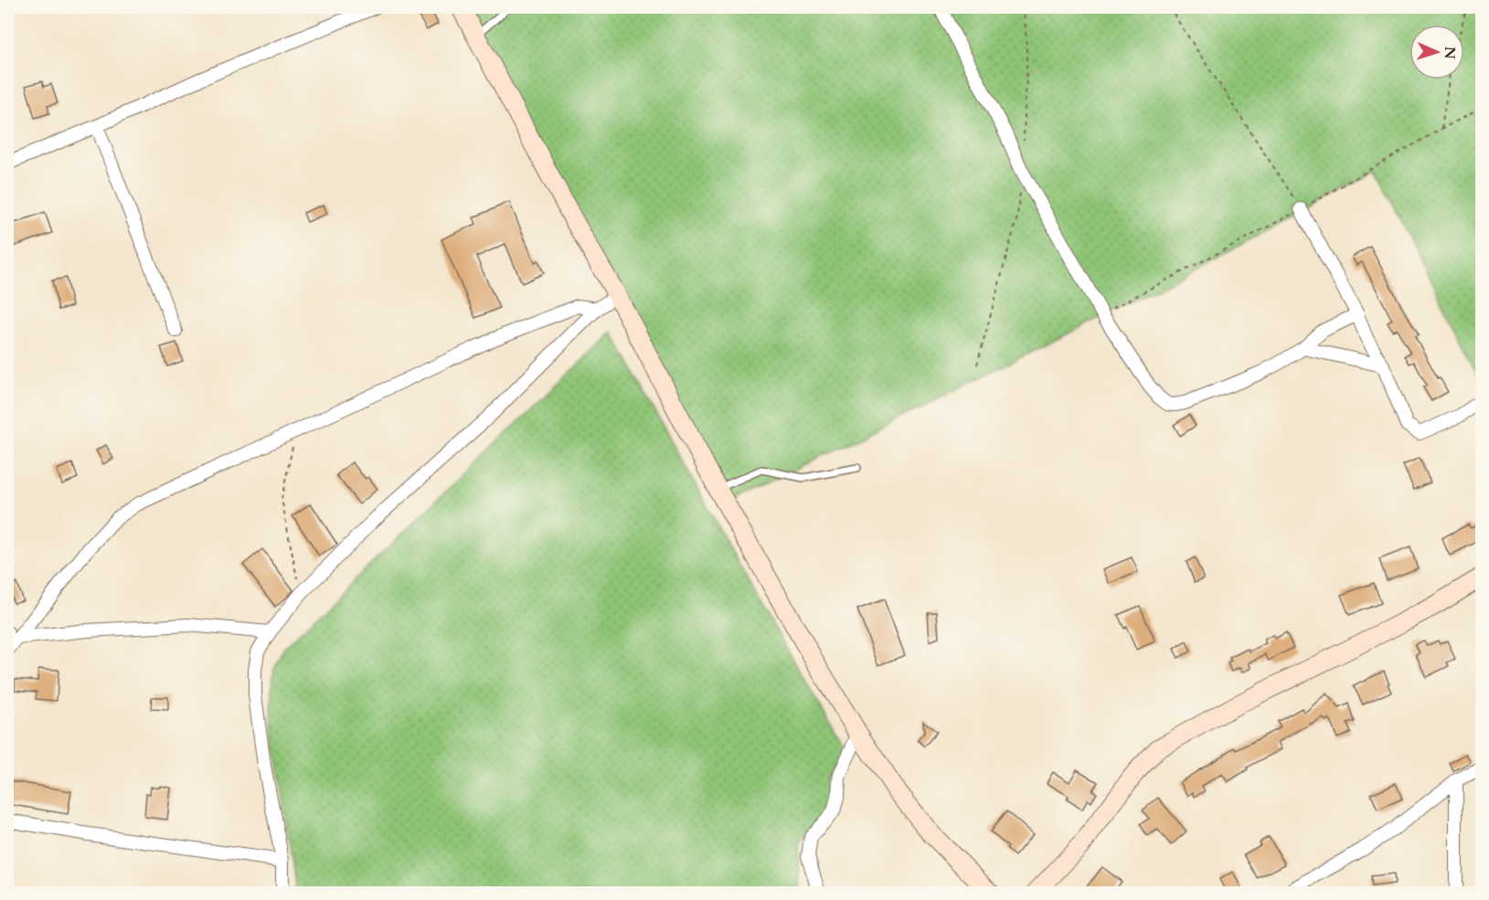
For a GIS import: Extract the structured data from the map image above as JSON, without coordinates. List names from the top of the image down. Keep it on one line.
{"north":"right"}
